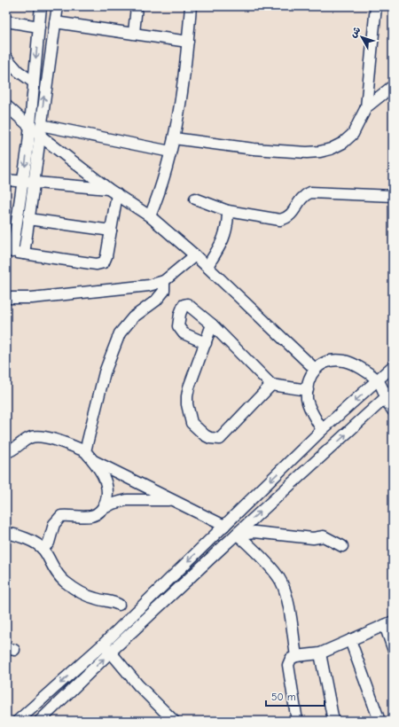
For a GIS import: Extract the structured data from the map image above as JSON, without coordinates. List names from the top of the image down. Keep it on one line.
{"scale_bar":"50 m","north":"top left"}
